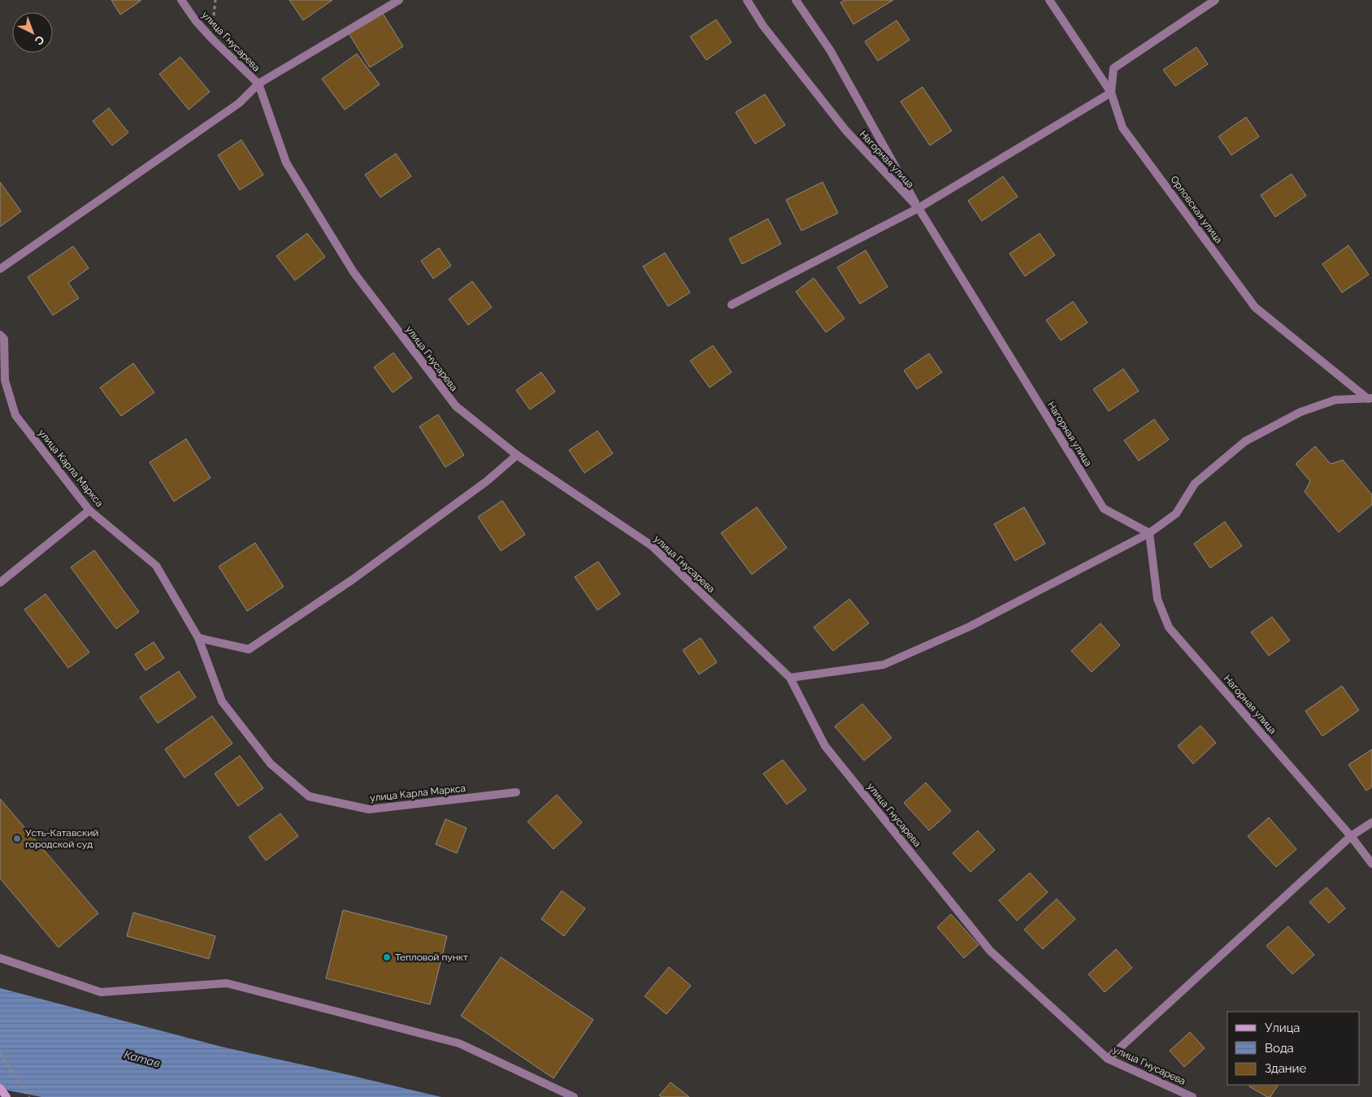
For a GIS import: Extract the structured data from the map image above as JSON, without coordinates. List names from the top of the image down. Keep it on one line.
{"streets":{"street":["улица Гнусарева","Нагорная улица","Орловская улица","улица Карла Маркса"]},"water":["Катав"],"places":["Усть-Катавский городской суд","Тепловой пункт"],"legend":["Улица","Вода","Здание"],"north":"bottom right"}
